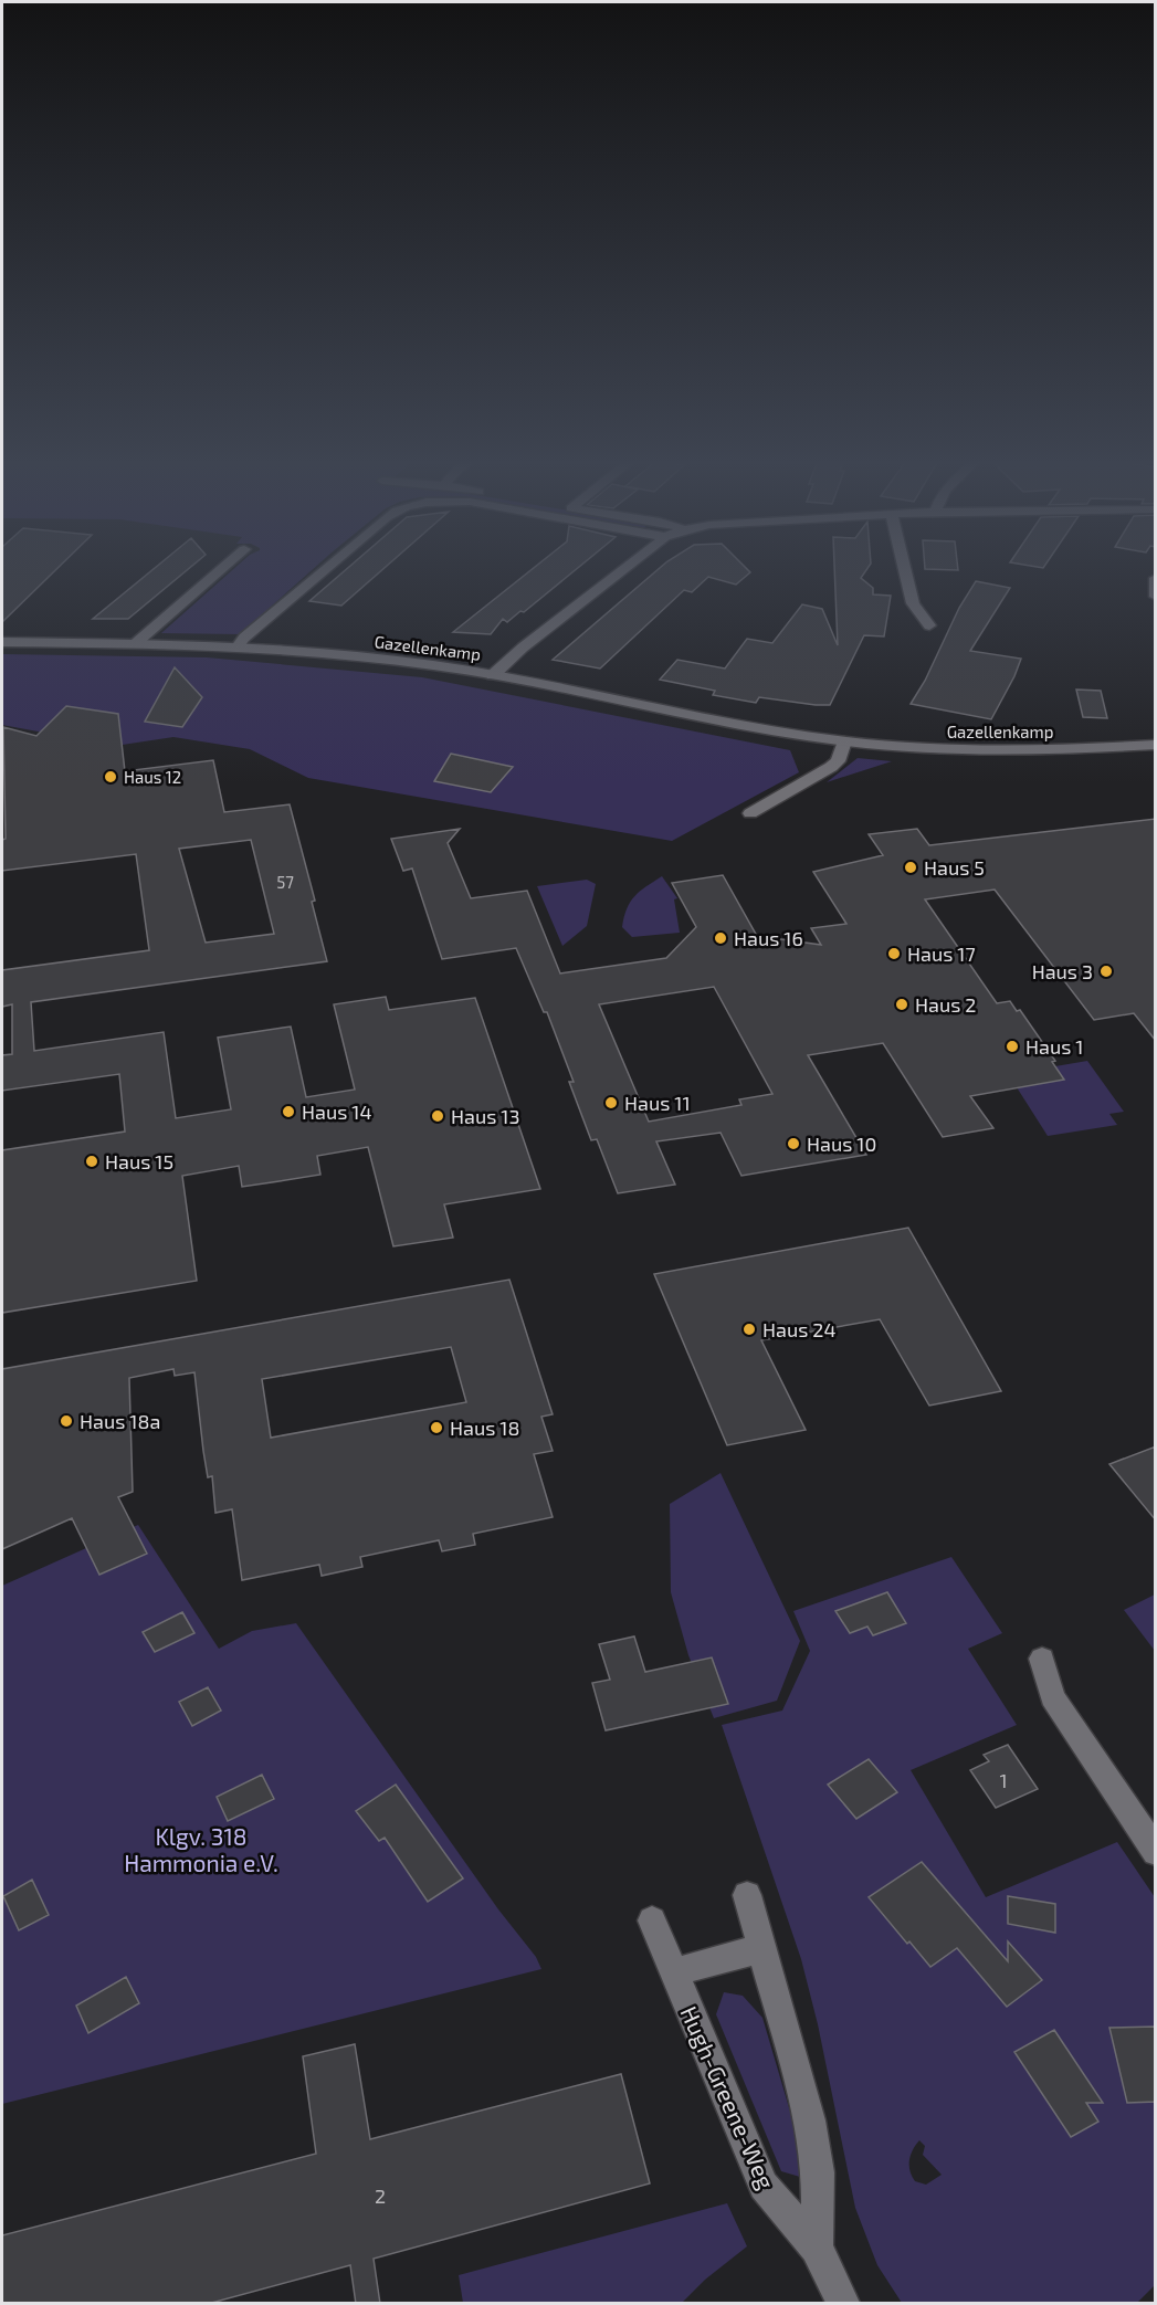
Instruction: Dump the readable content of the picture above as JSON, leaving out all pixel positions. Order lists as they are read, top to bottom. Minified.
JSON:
{"streets":{"street":["Gazellenkamp","Hugh-Greene-Weg"]},"parks":["Klgv. 318 Hammonia e.V."],"places":["Haus 12","Haus 5","Haus 16","Haus 17","Haus 3","Haus 2","Haus 1","Haus 11","Haus 14","Haus 13","Haus 10","Haus 15","Haus 24","Haus 18a","Haus 18"],"house_numbers":["57","1","2"]}
